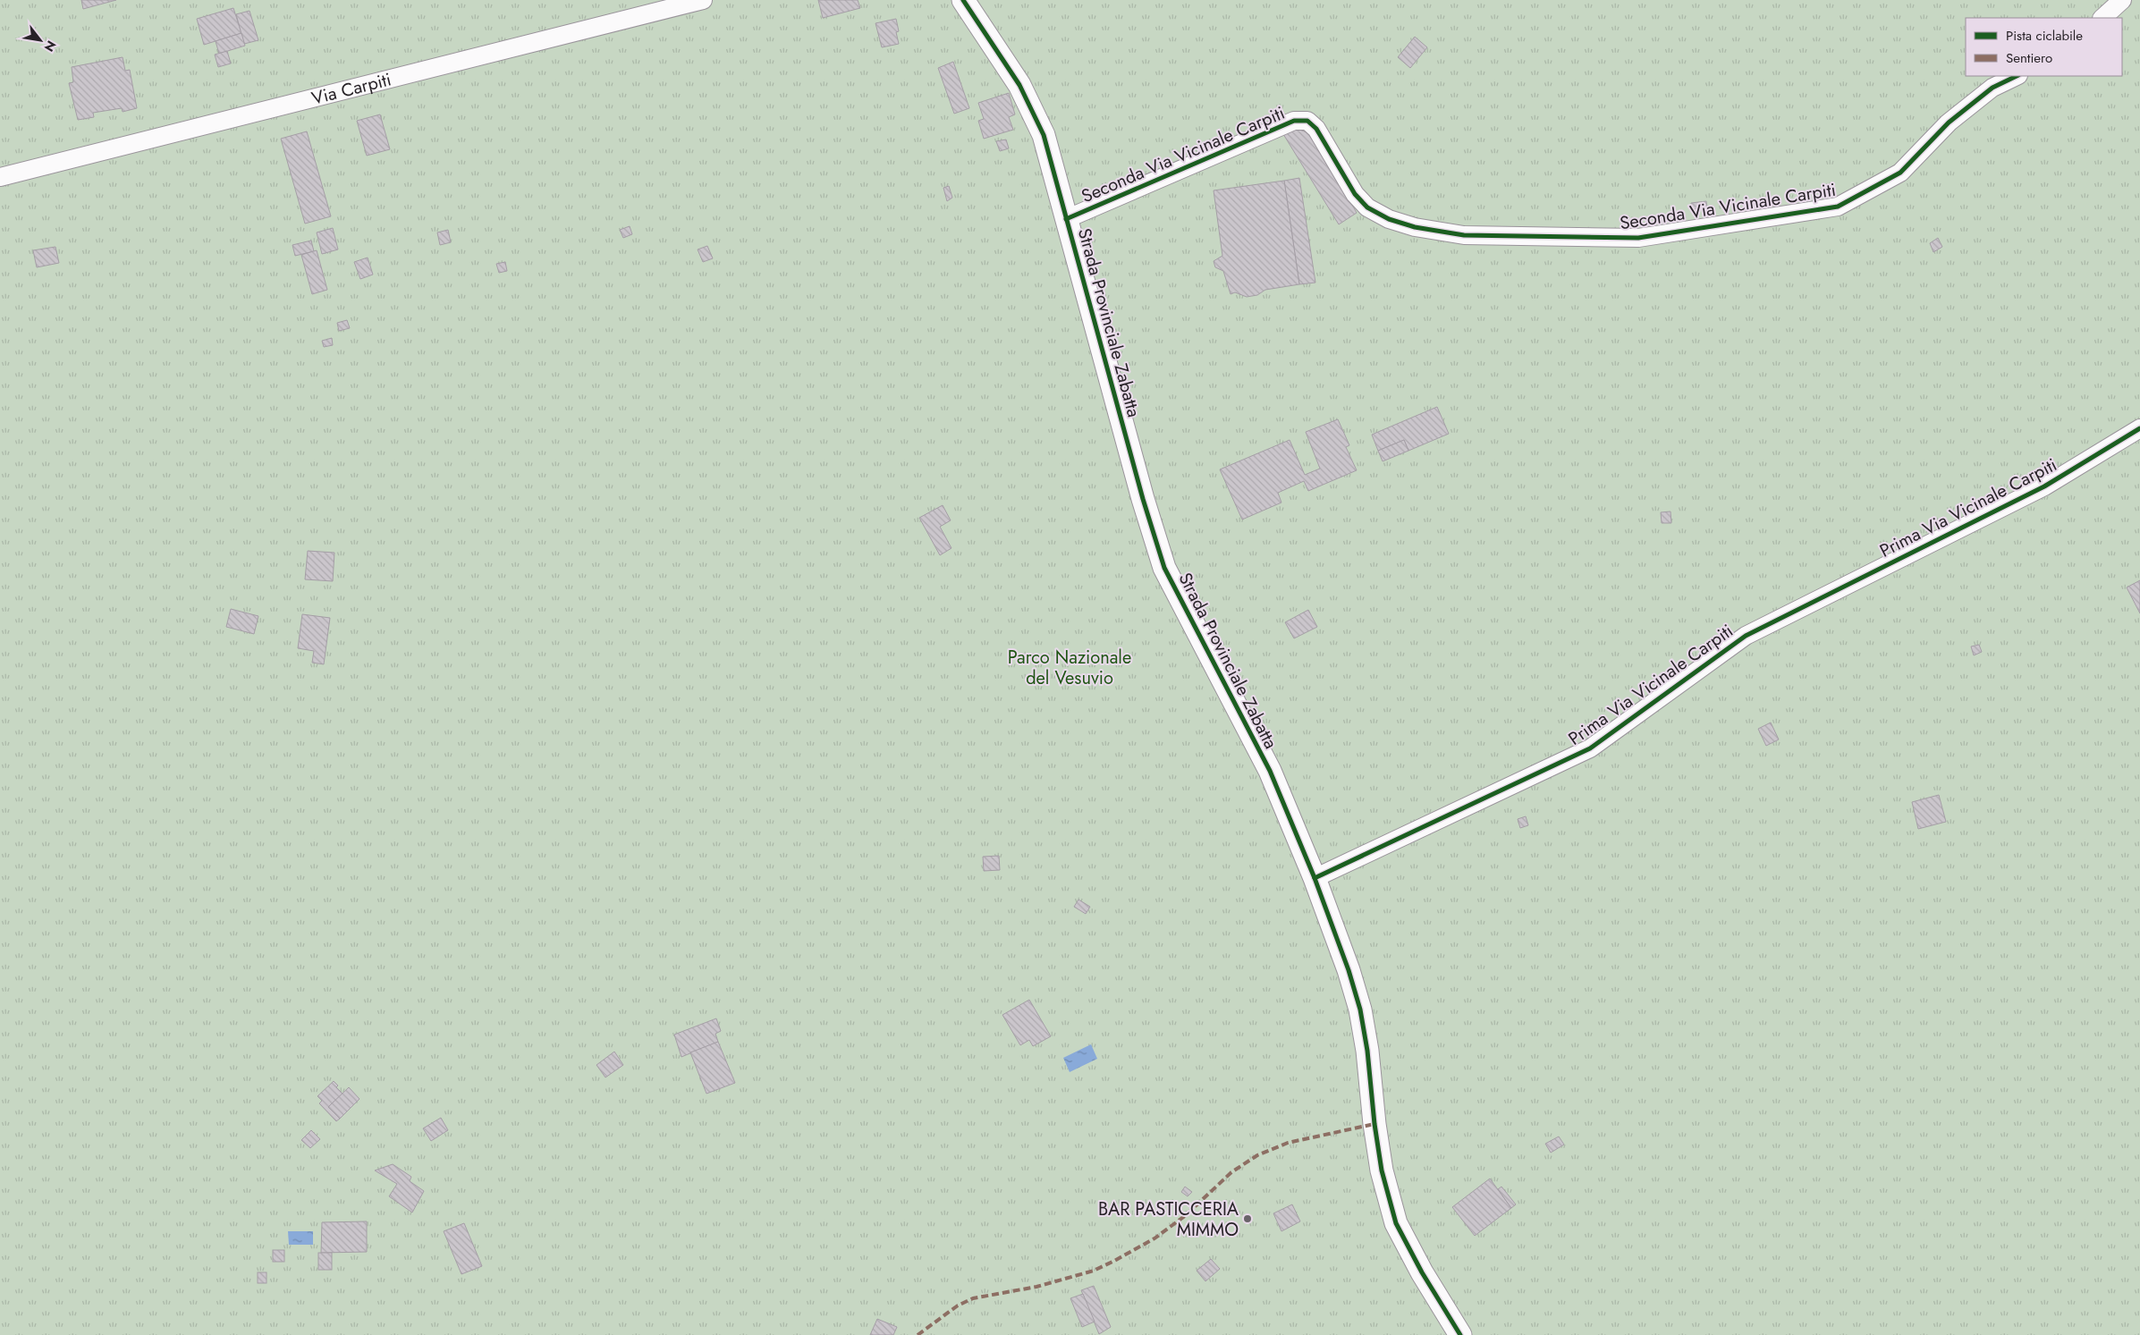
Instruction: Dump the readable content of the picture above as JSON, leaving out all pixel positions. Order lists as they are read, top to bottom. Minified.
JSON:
{"streets":{"street":["Via Carpiti","Seconda Via Vicinale Carpiti","Strada Provinciale Zabatta","Prima Via Vicinale Carpiti"]},"crossings":[["Seconda Via Vicinale Carpiti","Strada Provinciale Zabatta"],["Strada Provinciale Zabatta","Prima Via Vicinale Carpiti"]],"parks":["Parco Nazionale del Vesuvio"],"places":["BAR PASTICCERIA MIMMO"],"legend":["Pista ciclabile","Sentiero"],"north":"bottom right"}
